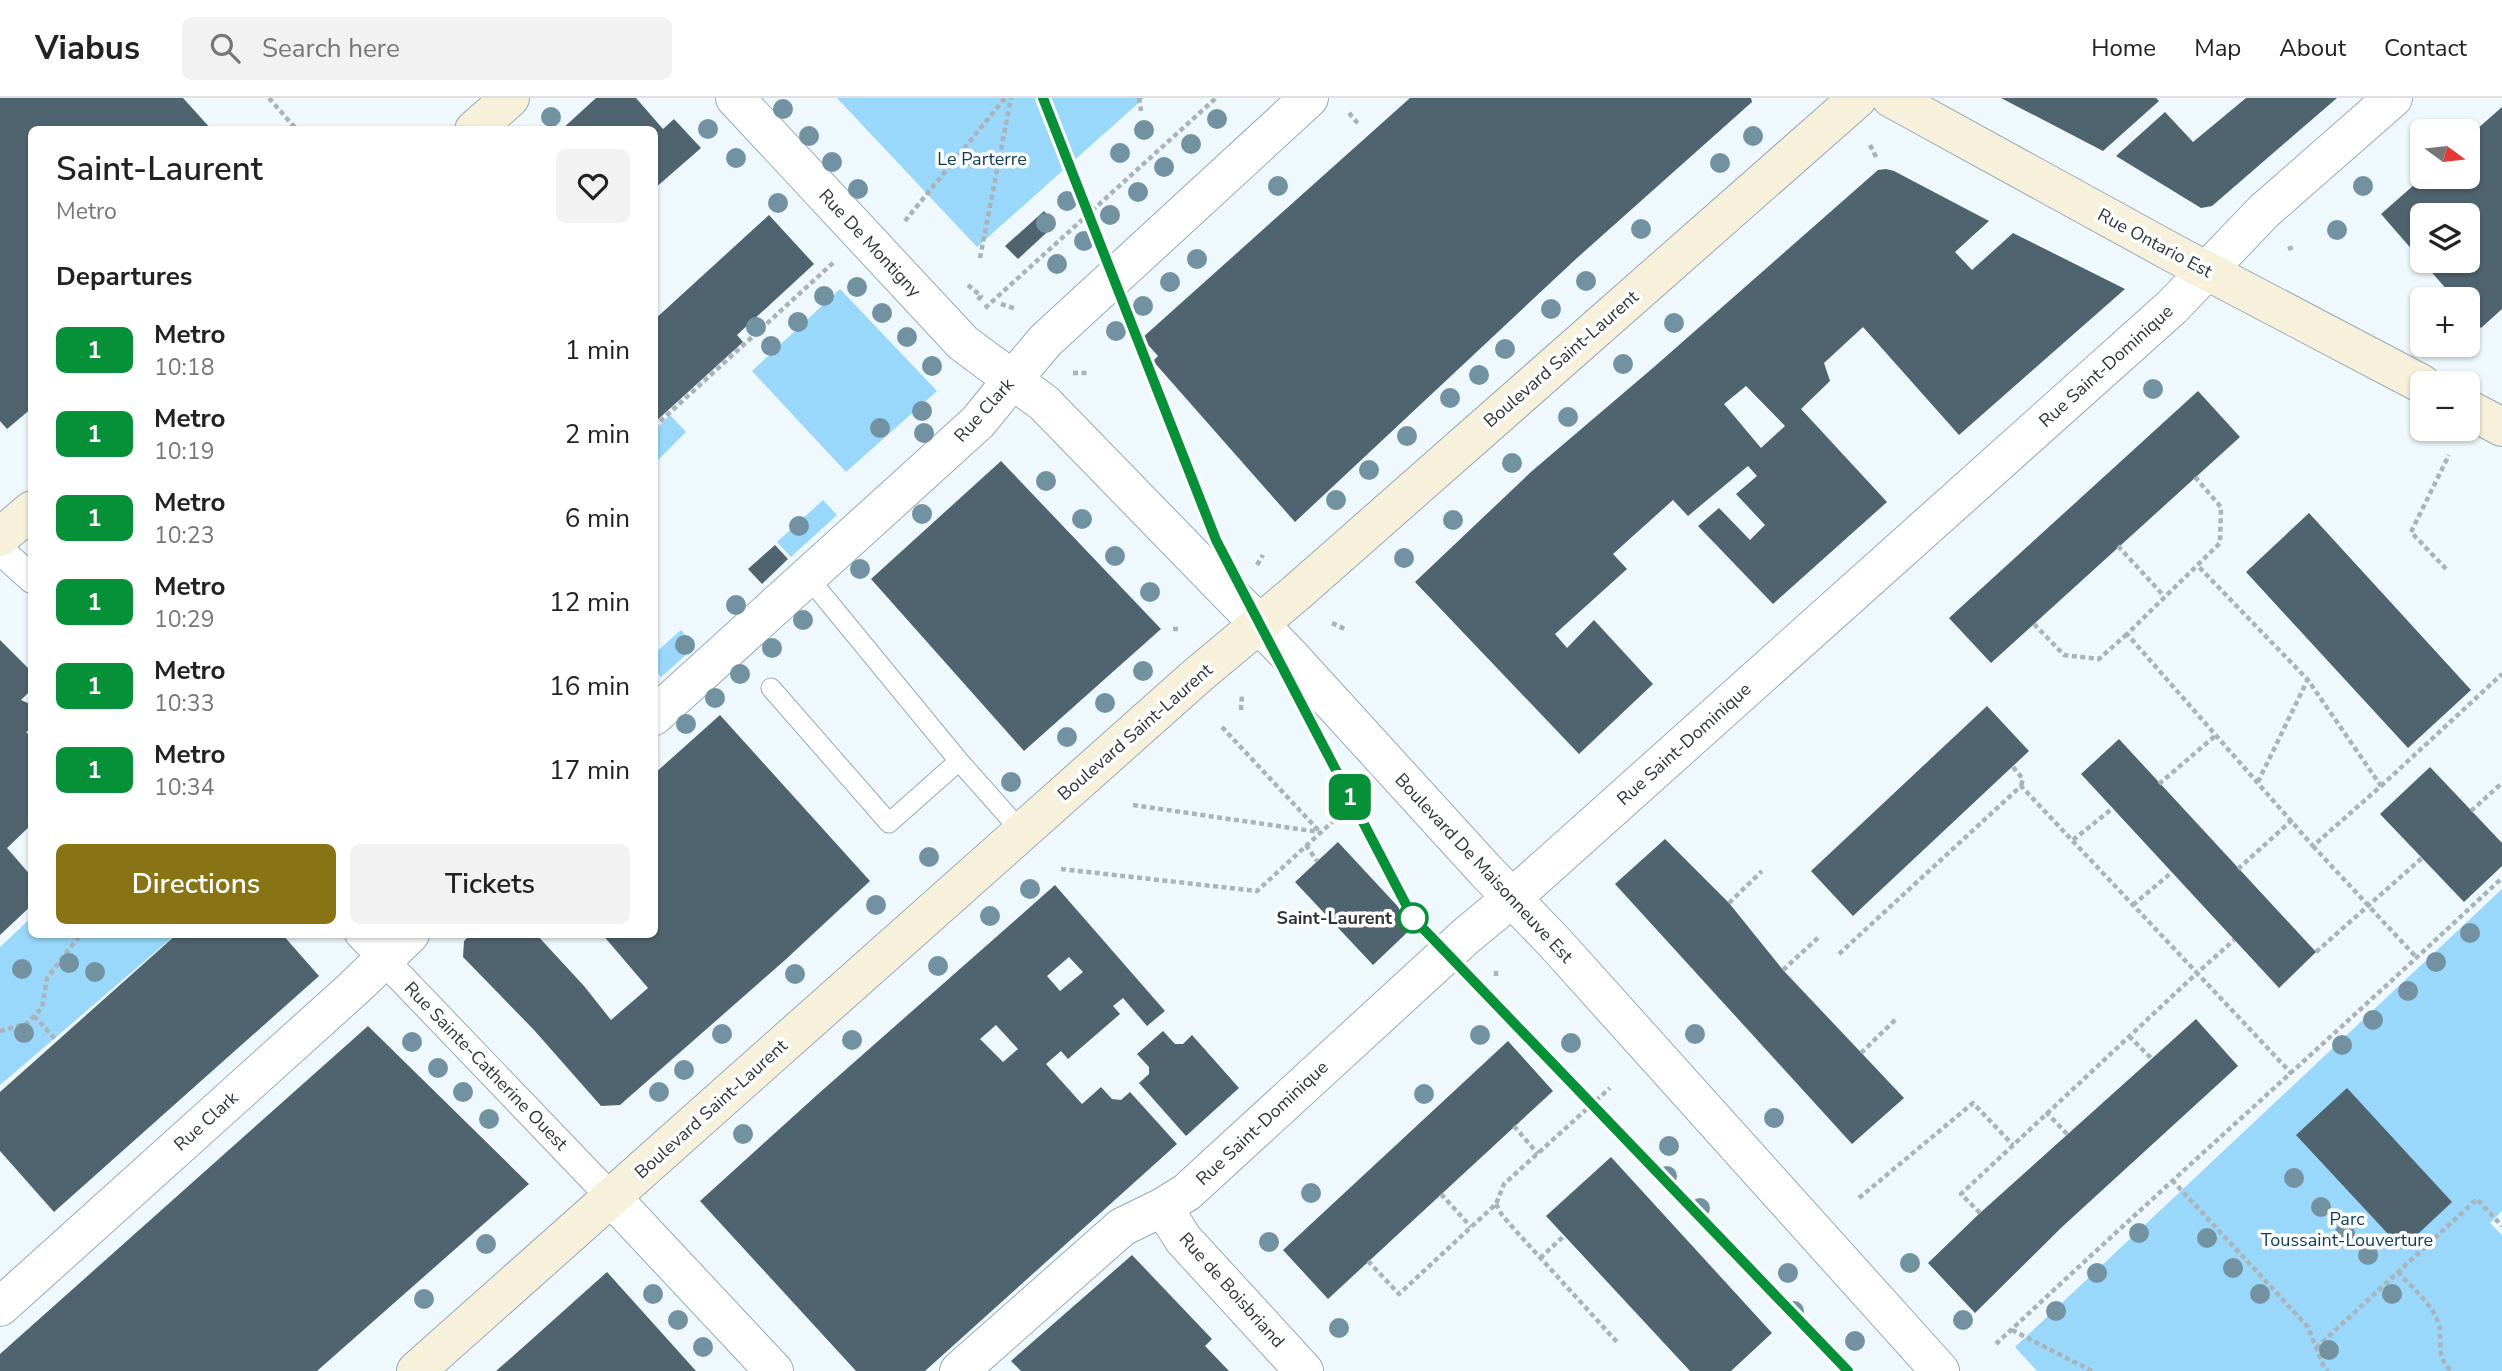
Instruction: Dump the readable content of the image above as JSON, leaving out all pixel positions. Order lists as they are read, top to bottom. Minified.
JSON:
{"streets":{"main road":["Rue Ontario Est","Boulevard Saint-Laurent"],"street":["Rue De Montigny","Rue Saint-Dominique","Rue Clark","Boulevard De Maisonneuve Est","Rue Sainte-Catherine Ouest","Rue de Boisbriand"]},"crossings":[["Rue De Montigny","Rue Clark"],["Rue De Montigny","Boulevard De Maisonneuve Est"],["Rue Ontario Est","Rue Saint-Dominique"],["Boulevard Saint-Laurent","Boulevard De Maisonneuve Est"],["Boulevard Saint-Laurent","Rue Sainte-Catherine Ouest"],["Rue Saint-Dominique","Boulevard De Maisonneuve Est"],["Rue Saint-Dominique","Rue de Boisbriand"],["Rue Clark","Boulevard De Maisonneuve Est"],["Rue Clark","Rue Sainte-Catherine Ouest"]],"parks":["Le Parterre","Parc Toussaint-Louverture"],"places":["Saint-Laurent"],"lines":["metro line 1"],"north":"right","page":{"header":"Viabus","search":"Search here","nav":["Home","Map","About","Contact"],"on_map":"1","map_buttons":["+","−"],"heading":[["Saint-Laurent","Metro"],"Departures"],"list":[{"mark":"1","name":"Metro","note":"10:18","value":"1 min"},{"mark":"1","name":"Metro","note":"10:19","value":"2 min"},{"mark":"1","name":"Metro","note":"10:23","value":"6 min"},{"mark":"1","name":"Metro","note":"10:29","value":"12 min"},{"mark":"1","name":"Metro","note":"10:33","value":"16 min"},{"mark":"1","name":"Metro","note":"10:34","value":"17 min"}],"buttons":["Directions","Tickets"]}}
